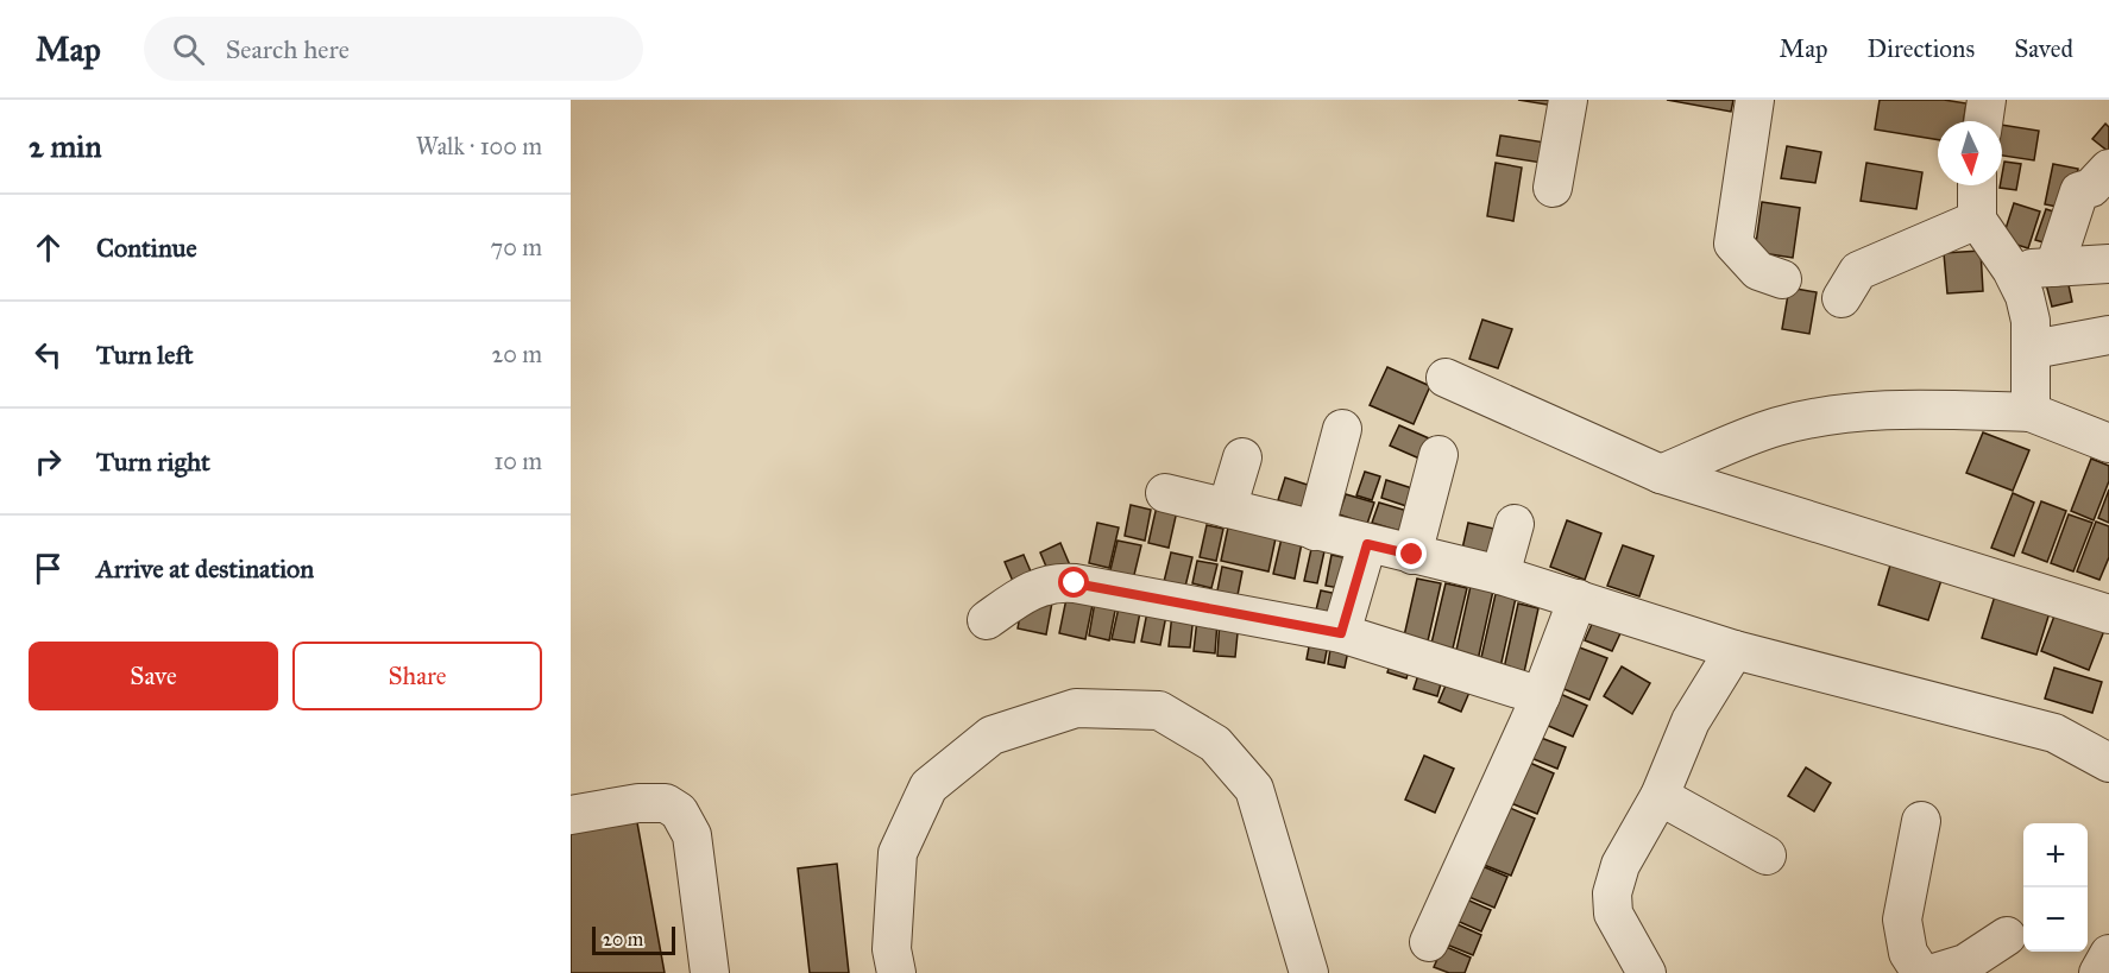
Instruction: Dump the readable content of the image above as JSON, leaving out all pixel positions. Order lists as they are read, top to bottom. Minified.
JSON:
{"scale_bar":"20 m","north":"bottom","page":{"header":"Map","search":"Search here","nav":["Map","Directions","Saved"],"heading":["2 min","Walk · 100 m"],"list":[["Continue","70 m"],["Turn left","20 m"],["Turn right","10 m"],"Arrive at destination"],"buttons":["Save","Share"],"map_buttons":["+","−"],"scale":"20 m"}}
